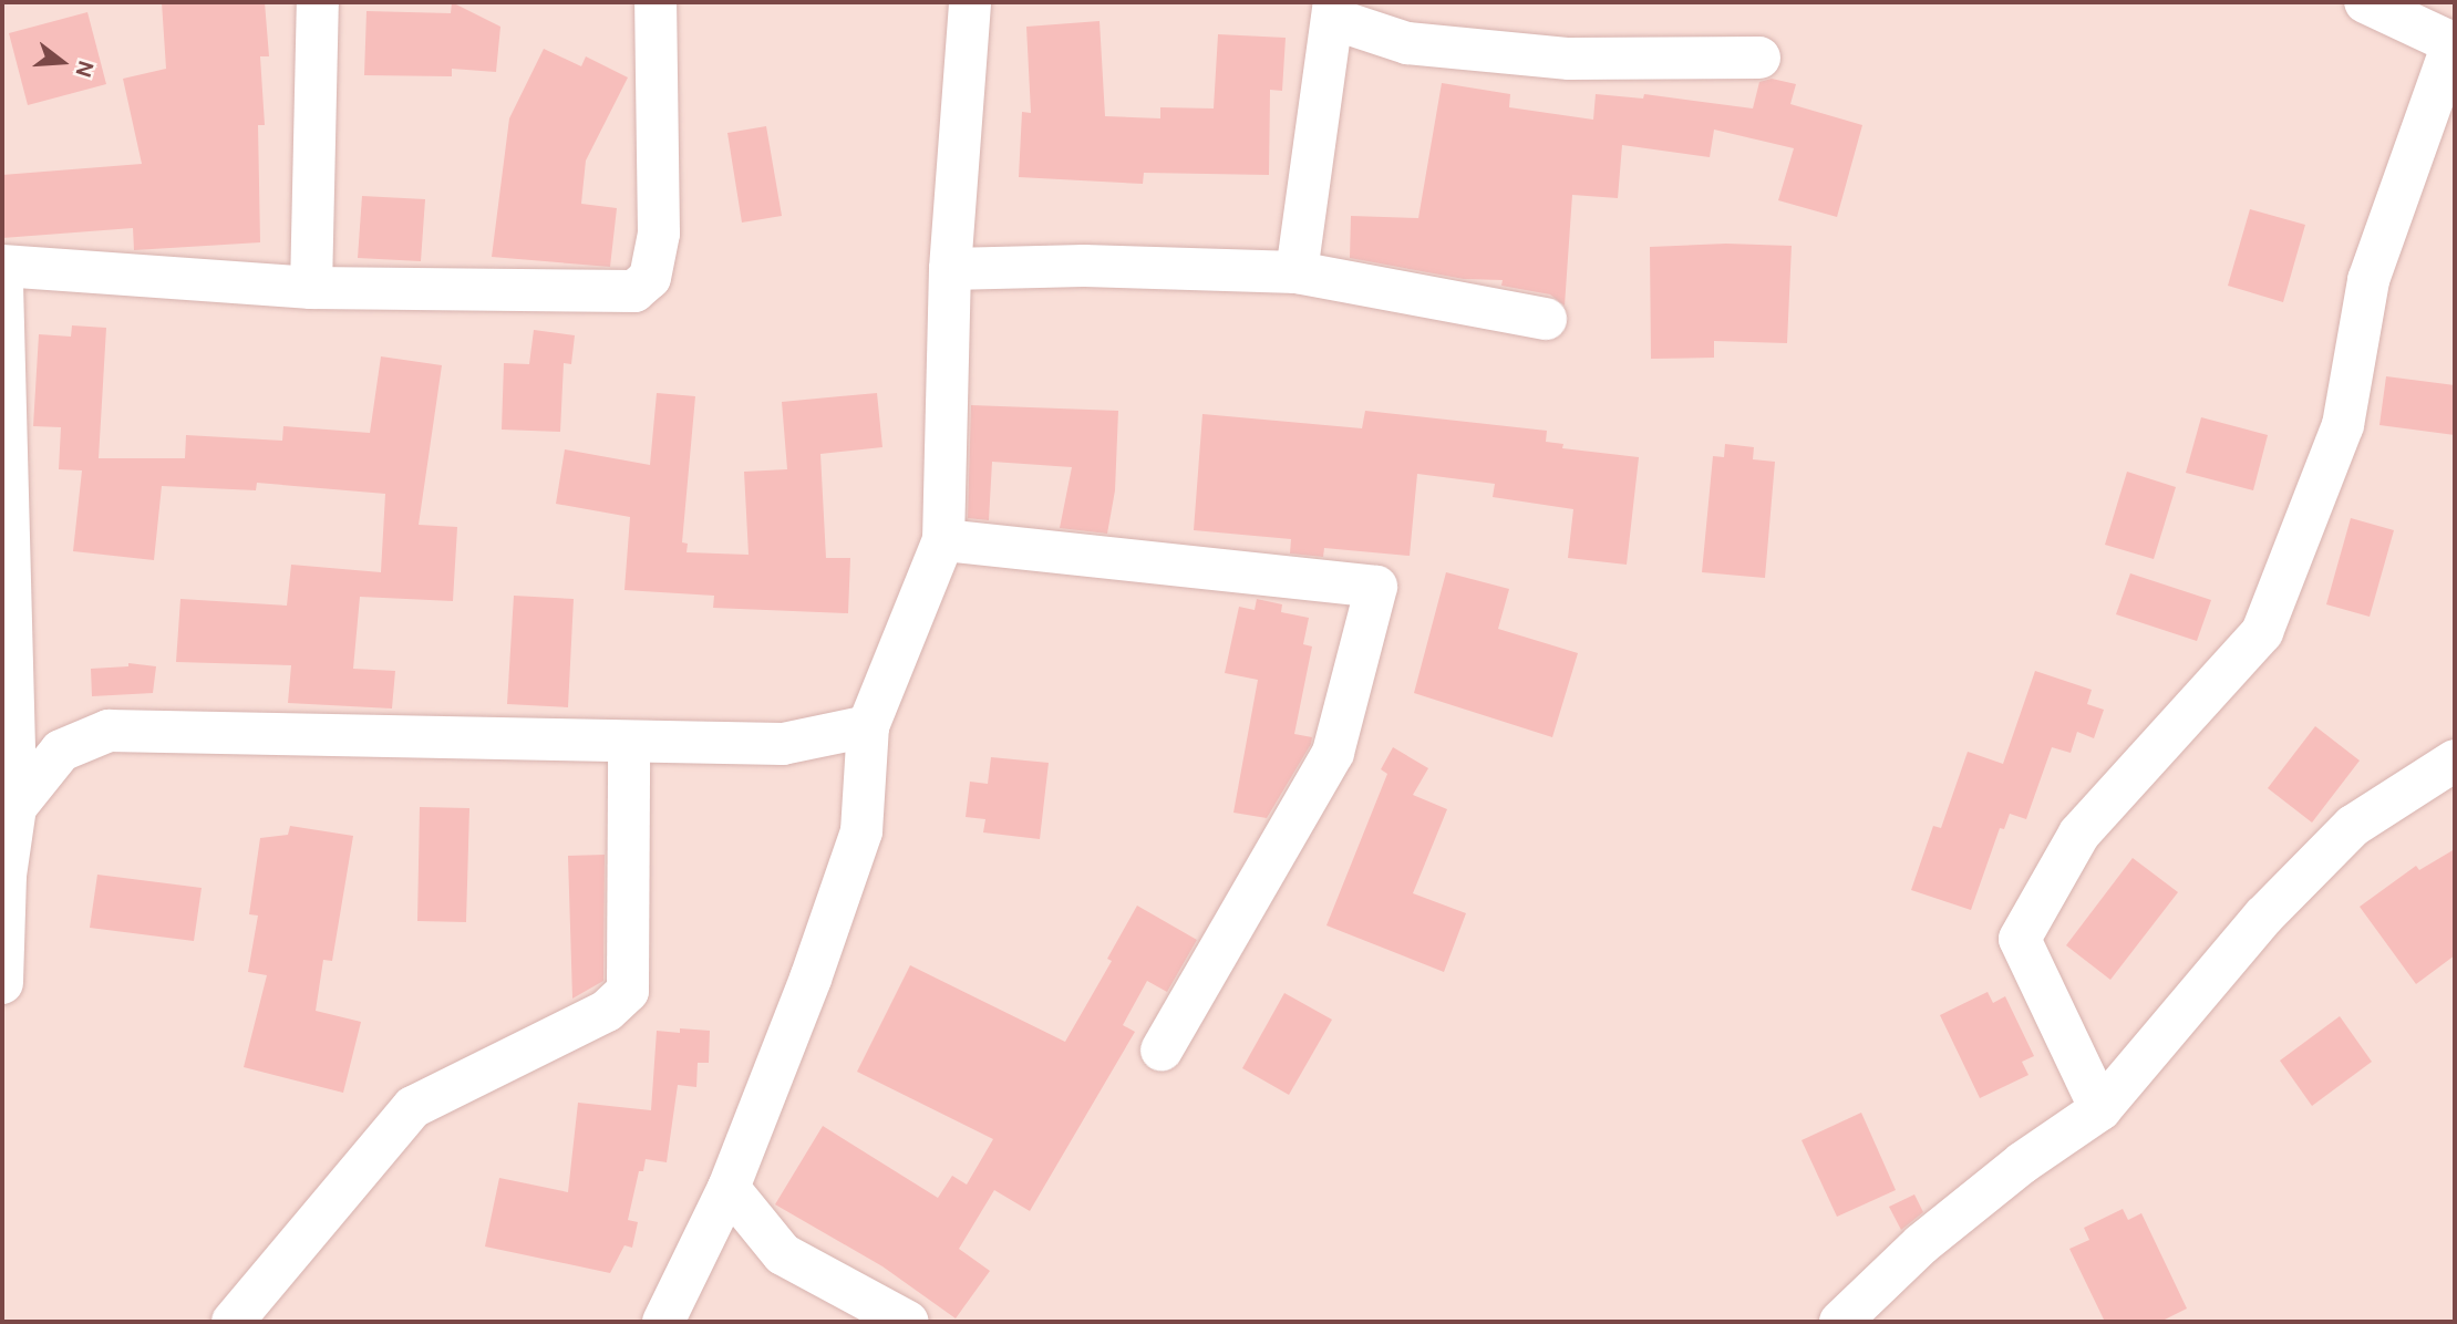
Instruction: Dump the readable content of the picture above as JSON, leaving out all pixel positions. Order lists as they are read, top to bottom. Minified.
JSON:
{"north":"right"}
